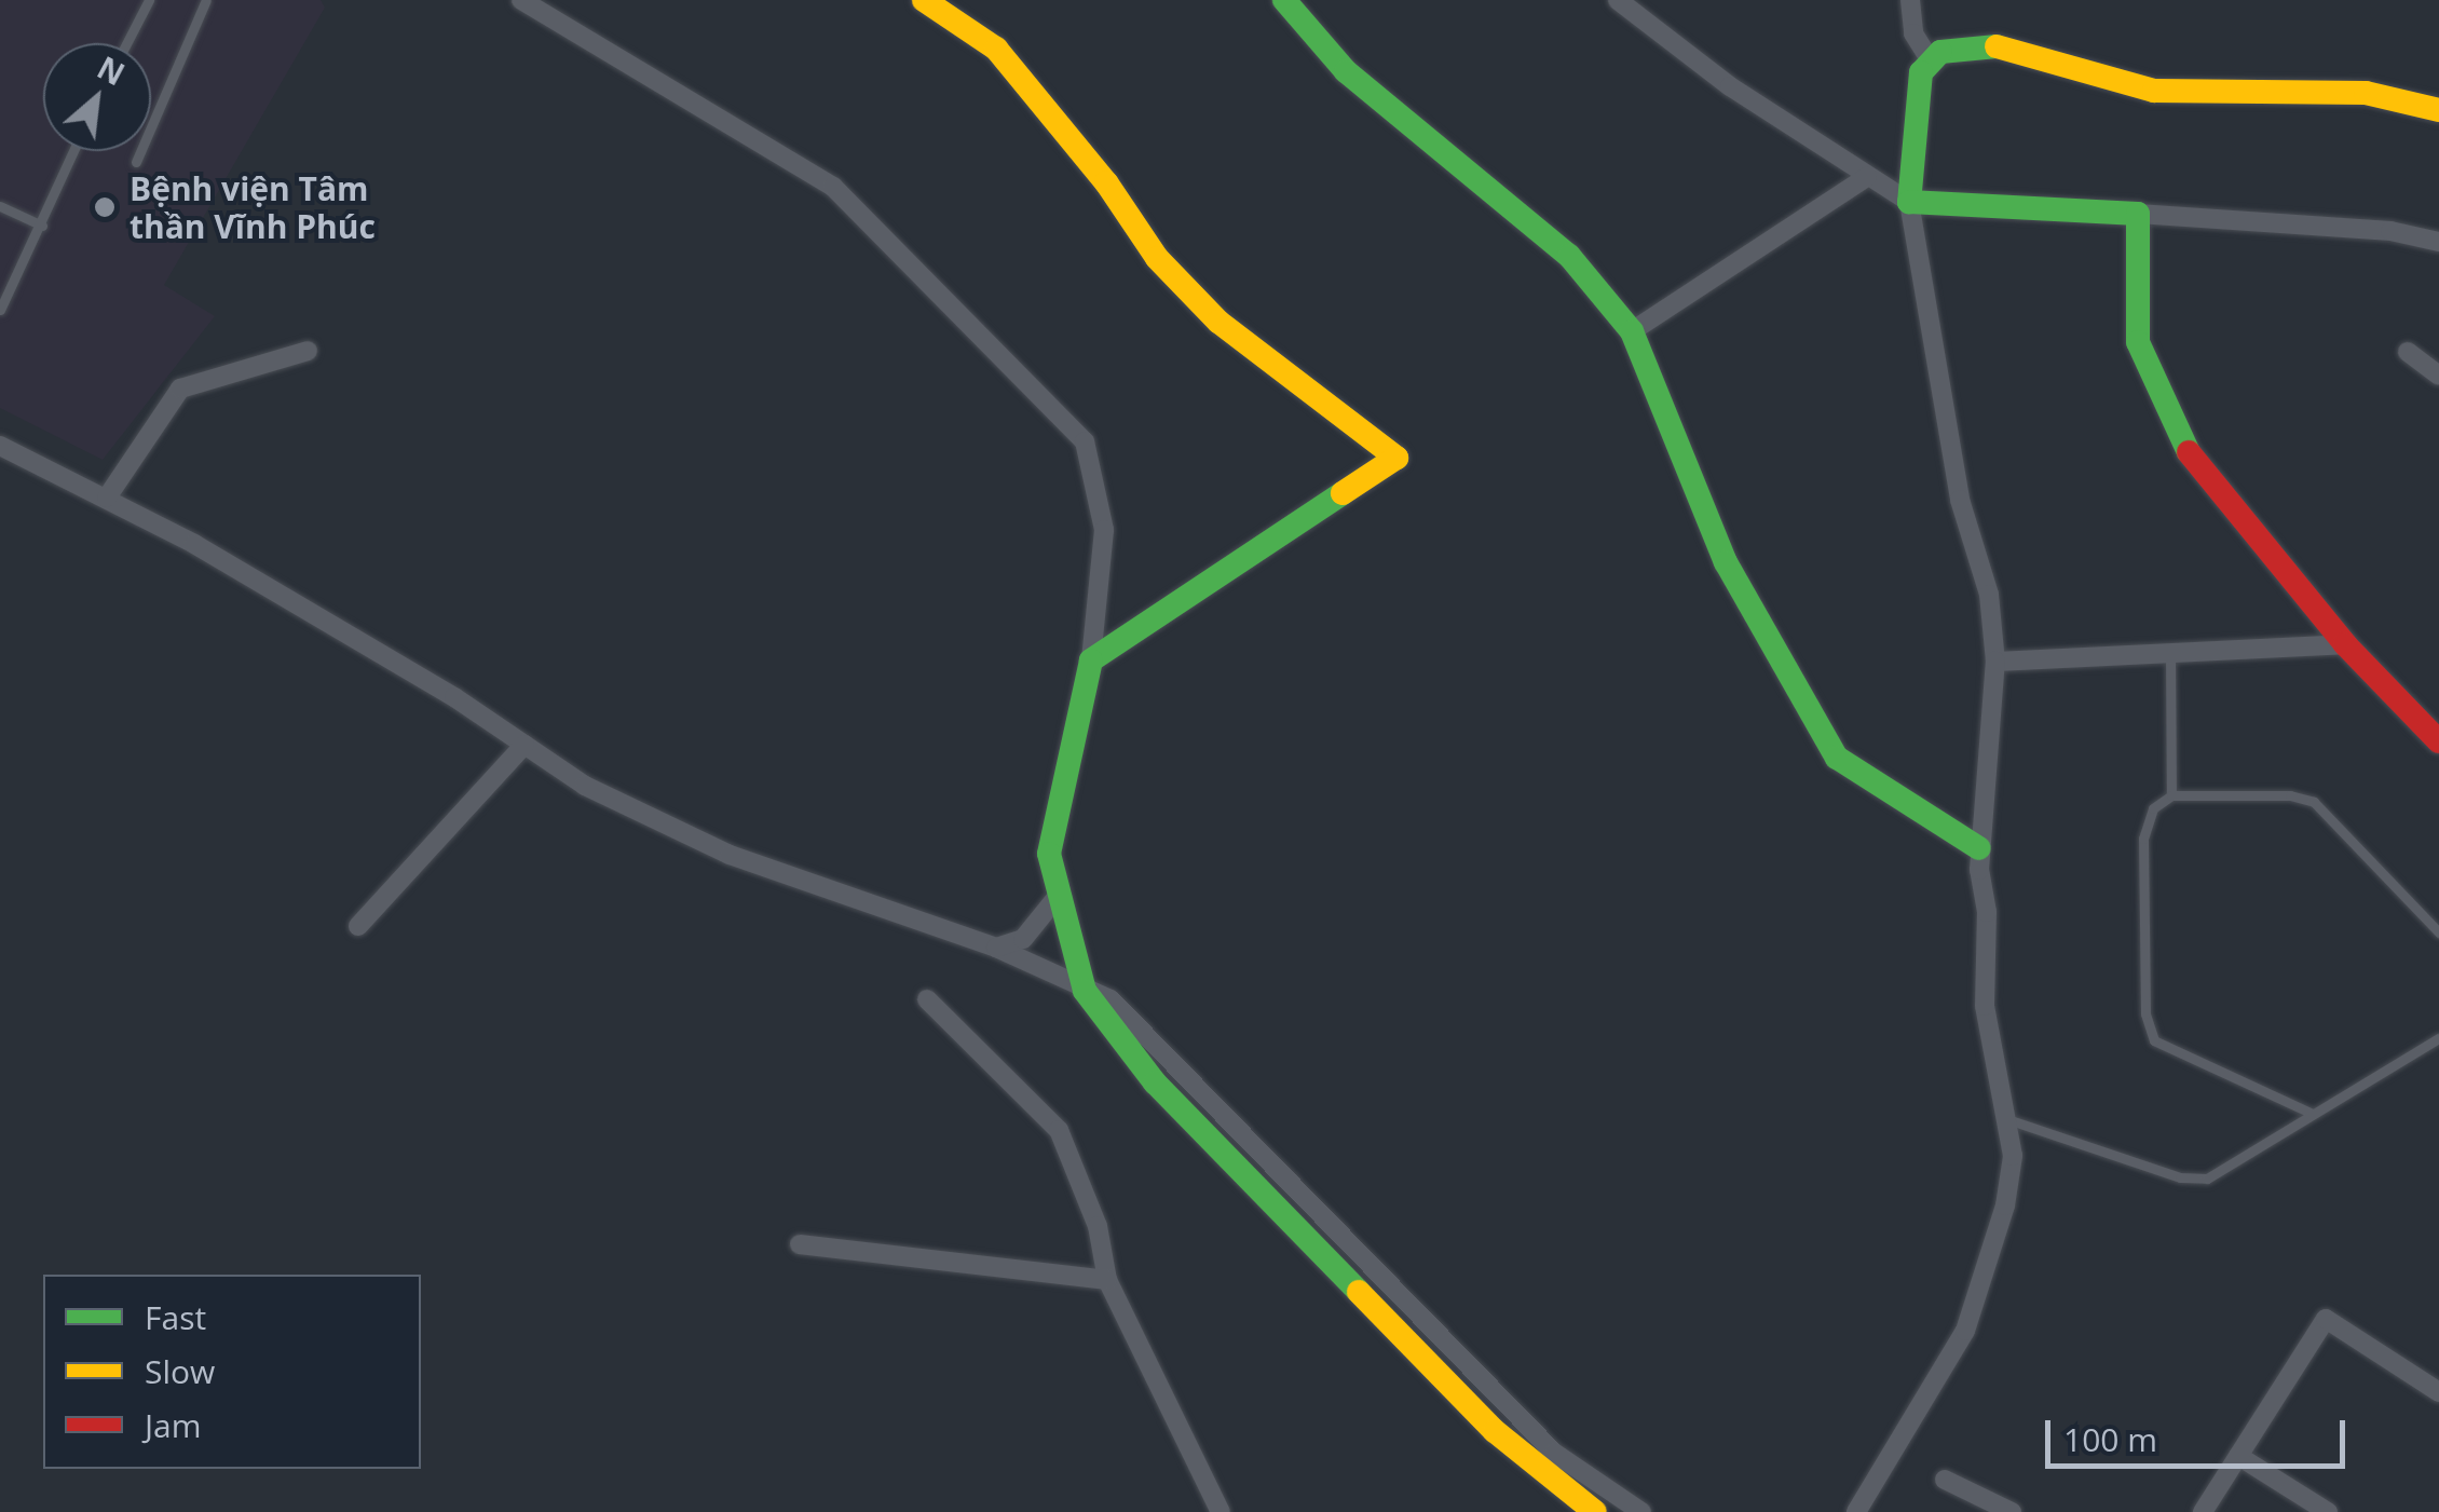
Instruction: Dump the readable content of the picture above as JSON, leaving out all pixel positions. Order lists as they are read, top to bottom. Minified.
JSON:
{"places":["Bệnh viện Tâm thần Vĩnh Phúc"],"legend":["Fast","Slow","Jam"],"scale_bar":"100 m","north":"top right"}
